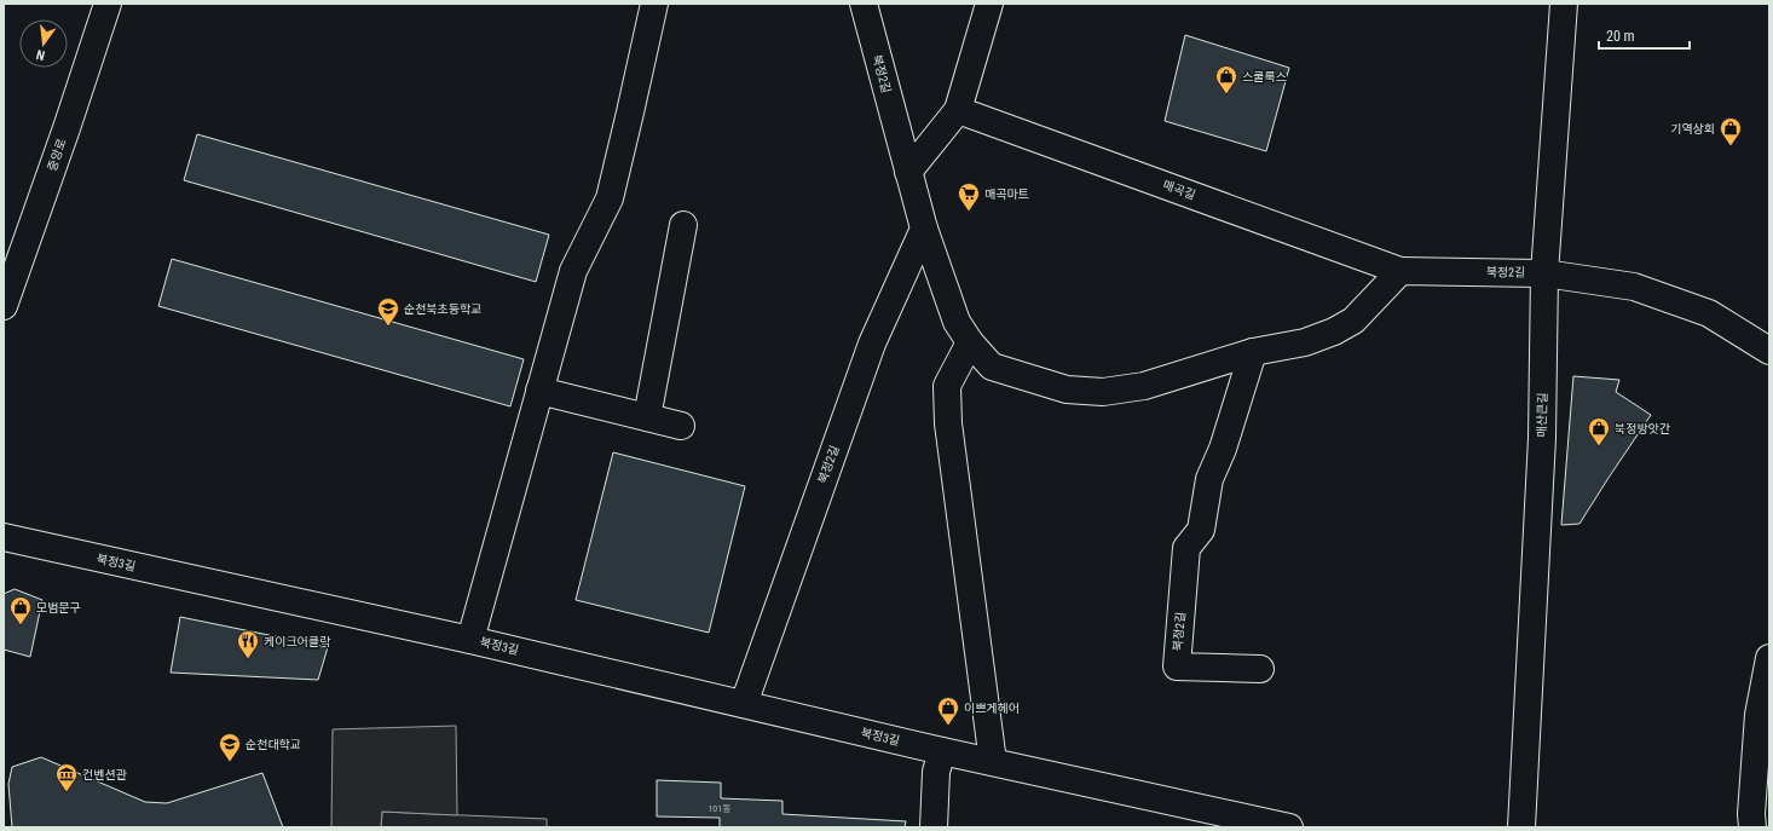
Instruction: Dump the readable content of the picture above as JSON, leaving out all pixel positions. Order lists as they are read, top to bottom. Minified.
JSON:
{"streets":{"street":["북정2길","중앙로","매곡길","매산큰길","북정3길"]},"crossings":[["북정2길","매곡길"],["북정2길","매산큰길"],["북정2길","북정3길"]],"places":{"shop":["스쿨룩스","기역상회","북정방앗간","모범문구","이쁘게헤어"],"supermarket":["매곡마트"],"school or university":["순천북초등학교","순천대학교"],"restaurant":["케이크어클락"],"museum":["컨벤션관"]},"house_numbers":["101동"],"scale_bar":"20 m","north":"bottom"}
